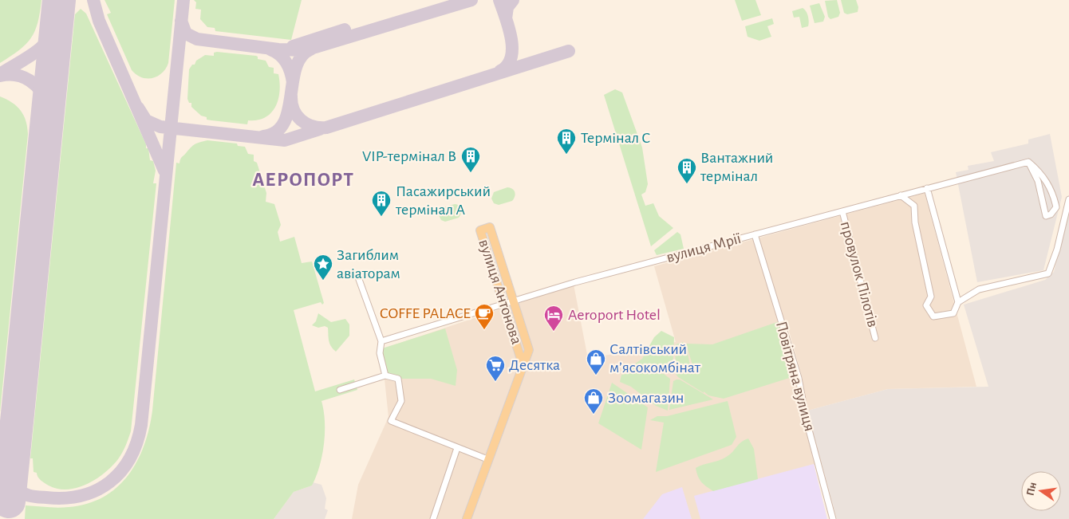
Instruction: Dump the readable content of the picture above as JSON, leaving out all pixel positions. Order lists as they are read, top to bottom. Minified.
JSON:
{"streets":{"main road":["вулиця Антонова"],"street":["вулиця Мрії","провулок Пілотів","Повітряна вулиця"]},"crossings":[["вулиця Мрії","провулок Пілотів"],["вулиця Мрії","вулиця Антонова"],["вулиця Мрії","Повітряна вулиця"]],"districts":["АЕРОПОРТ"],"places":{"building":["Термінал C","VIP-термінал B","Вантажний термінал","Пасажирський термінал A"],"place":["Загиблим авіаторам"],"cafe":["COFFE PALACE"],"hotel":["Aeroport Hotel"],"shop":["Салтівський мʼясокомбінат","Зоомагазин"],"supermarket":["Десятка"]},"north":"left"}
